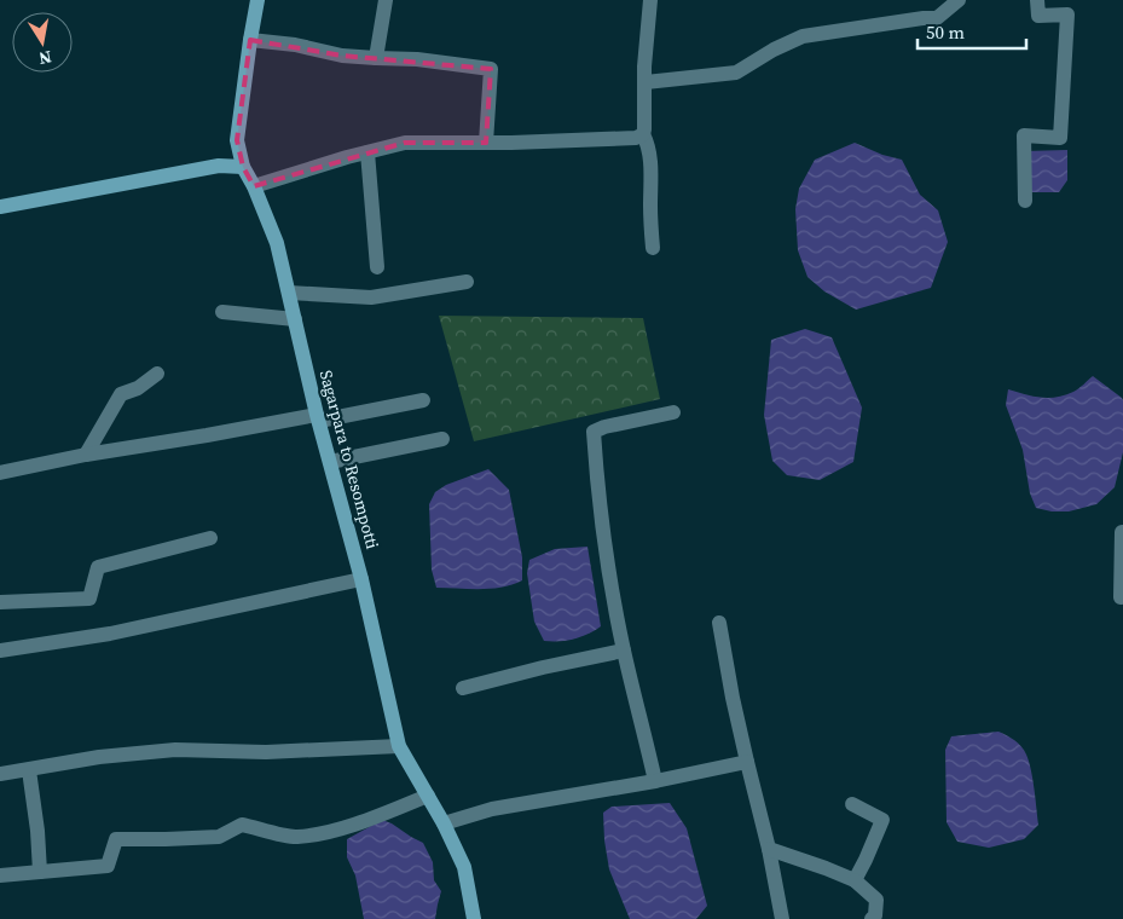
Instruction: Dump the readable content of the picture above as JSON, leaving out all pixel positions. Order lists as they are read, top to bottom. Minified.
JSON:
{"streets":{"main road":["Sagarpara to Resompotti"]},"scale_bar":"50 m","north":"bottom"}
